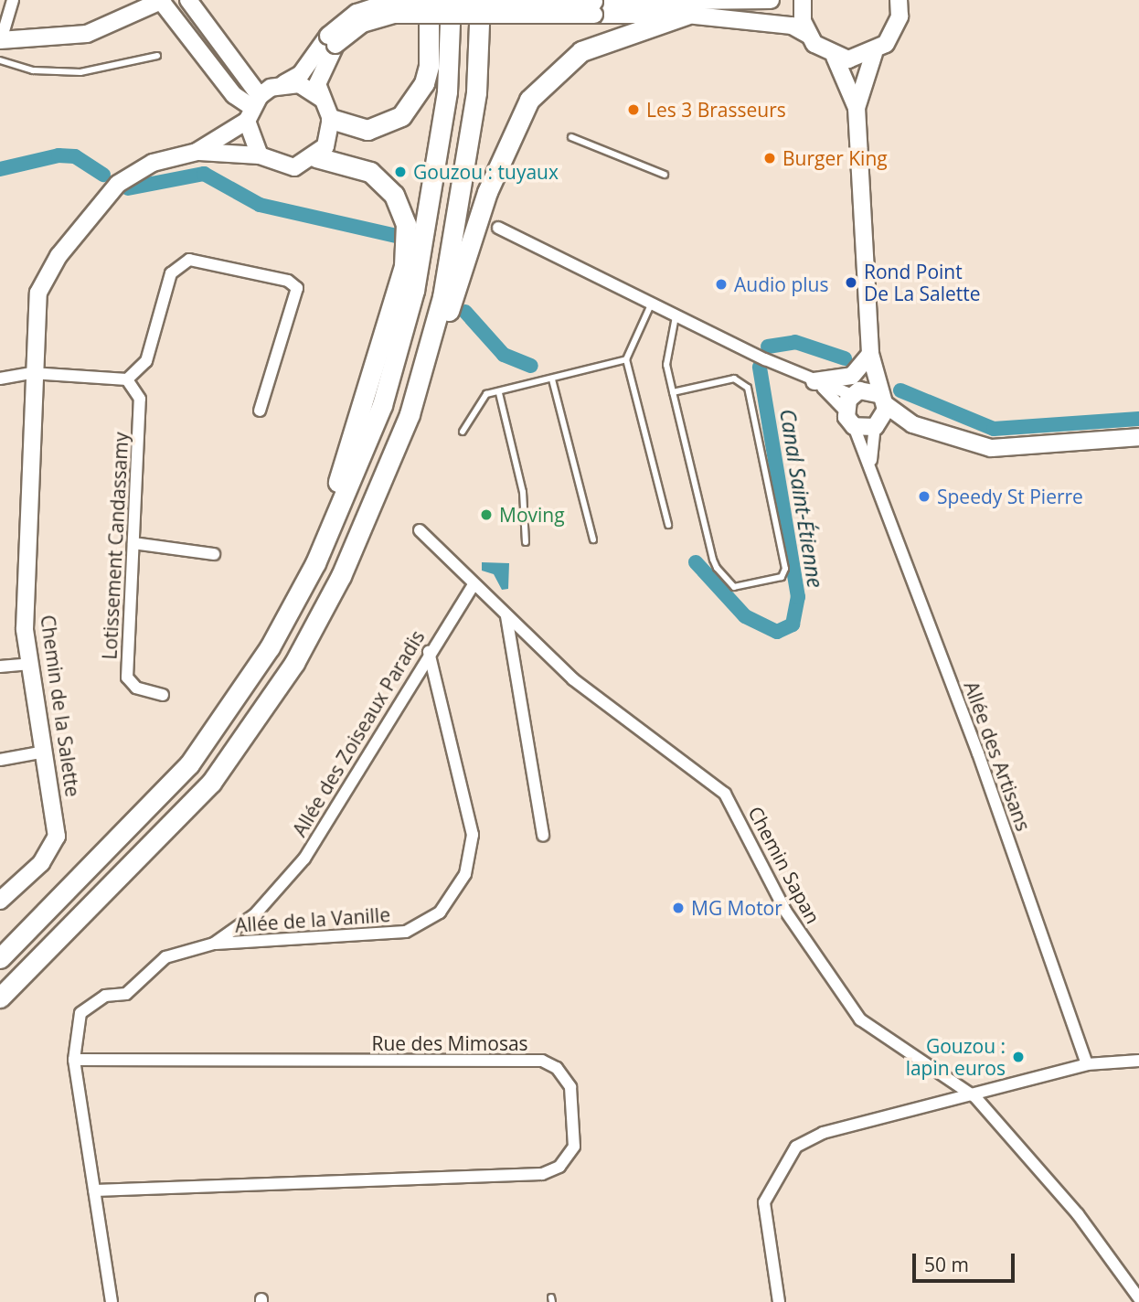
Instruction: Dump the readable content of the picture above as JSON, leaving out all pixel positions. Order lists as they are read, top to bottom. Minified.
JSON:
{"streets":{"street":["Lotissement Candassamy","Chemin de la Salette","Allée des Zoiseaux Paradis","Allée des Artisans","Chemin Sapan","Allée de la Vanille","Rue des Mimosas"]},"crossings":[["Allée des Zoiseaux Paradis","Chemin Sapan"],["Allée des Zoiseaux Paradis","Allée de la Vanille"],["Allée des Zoiseaux Paradis","Rue des Mimosas"]],"water":["Canal Saint-Étienne"],"places":["Les 3 Brasseurs","Burger King","Gouzou : tuyaux","Rond Point De La Salette","Audio plus","Speedy St Pierre","Moving","MG Motor","Gouzou : lapin euros"],"scale_bar":"50 m"}
